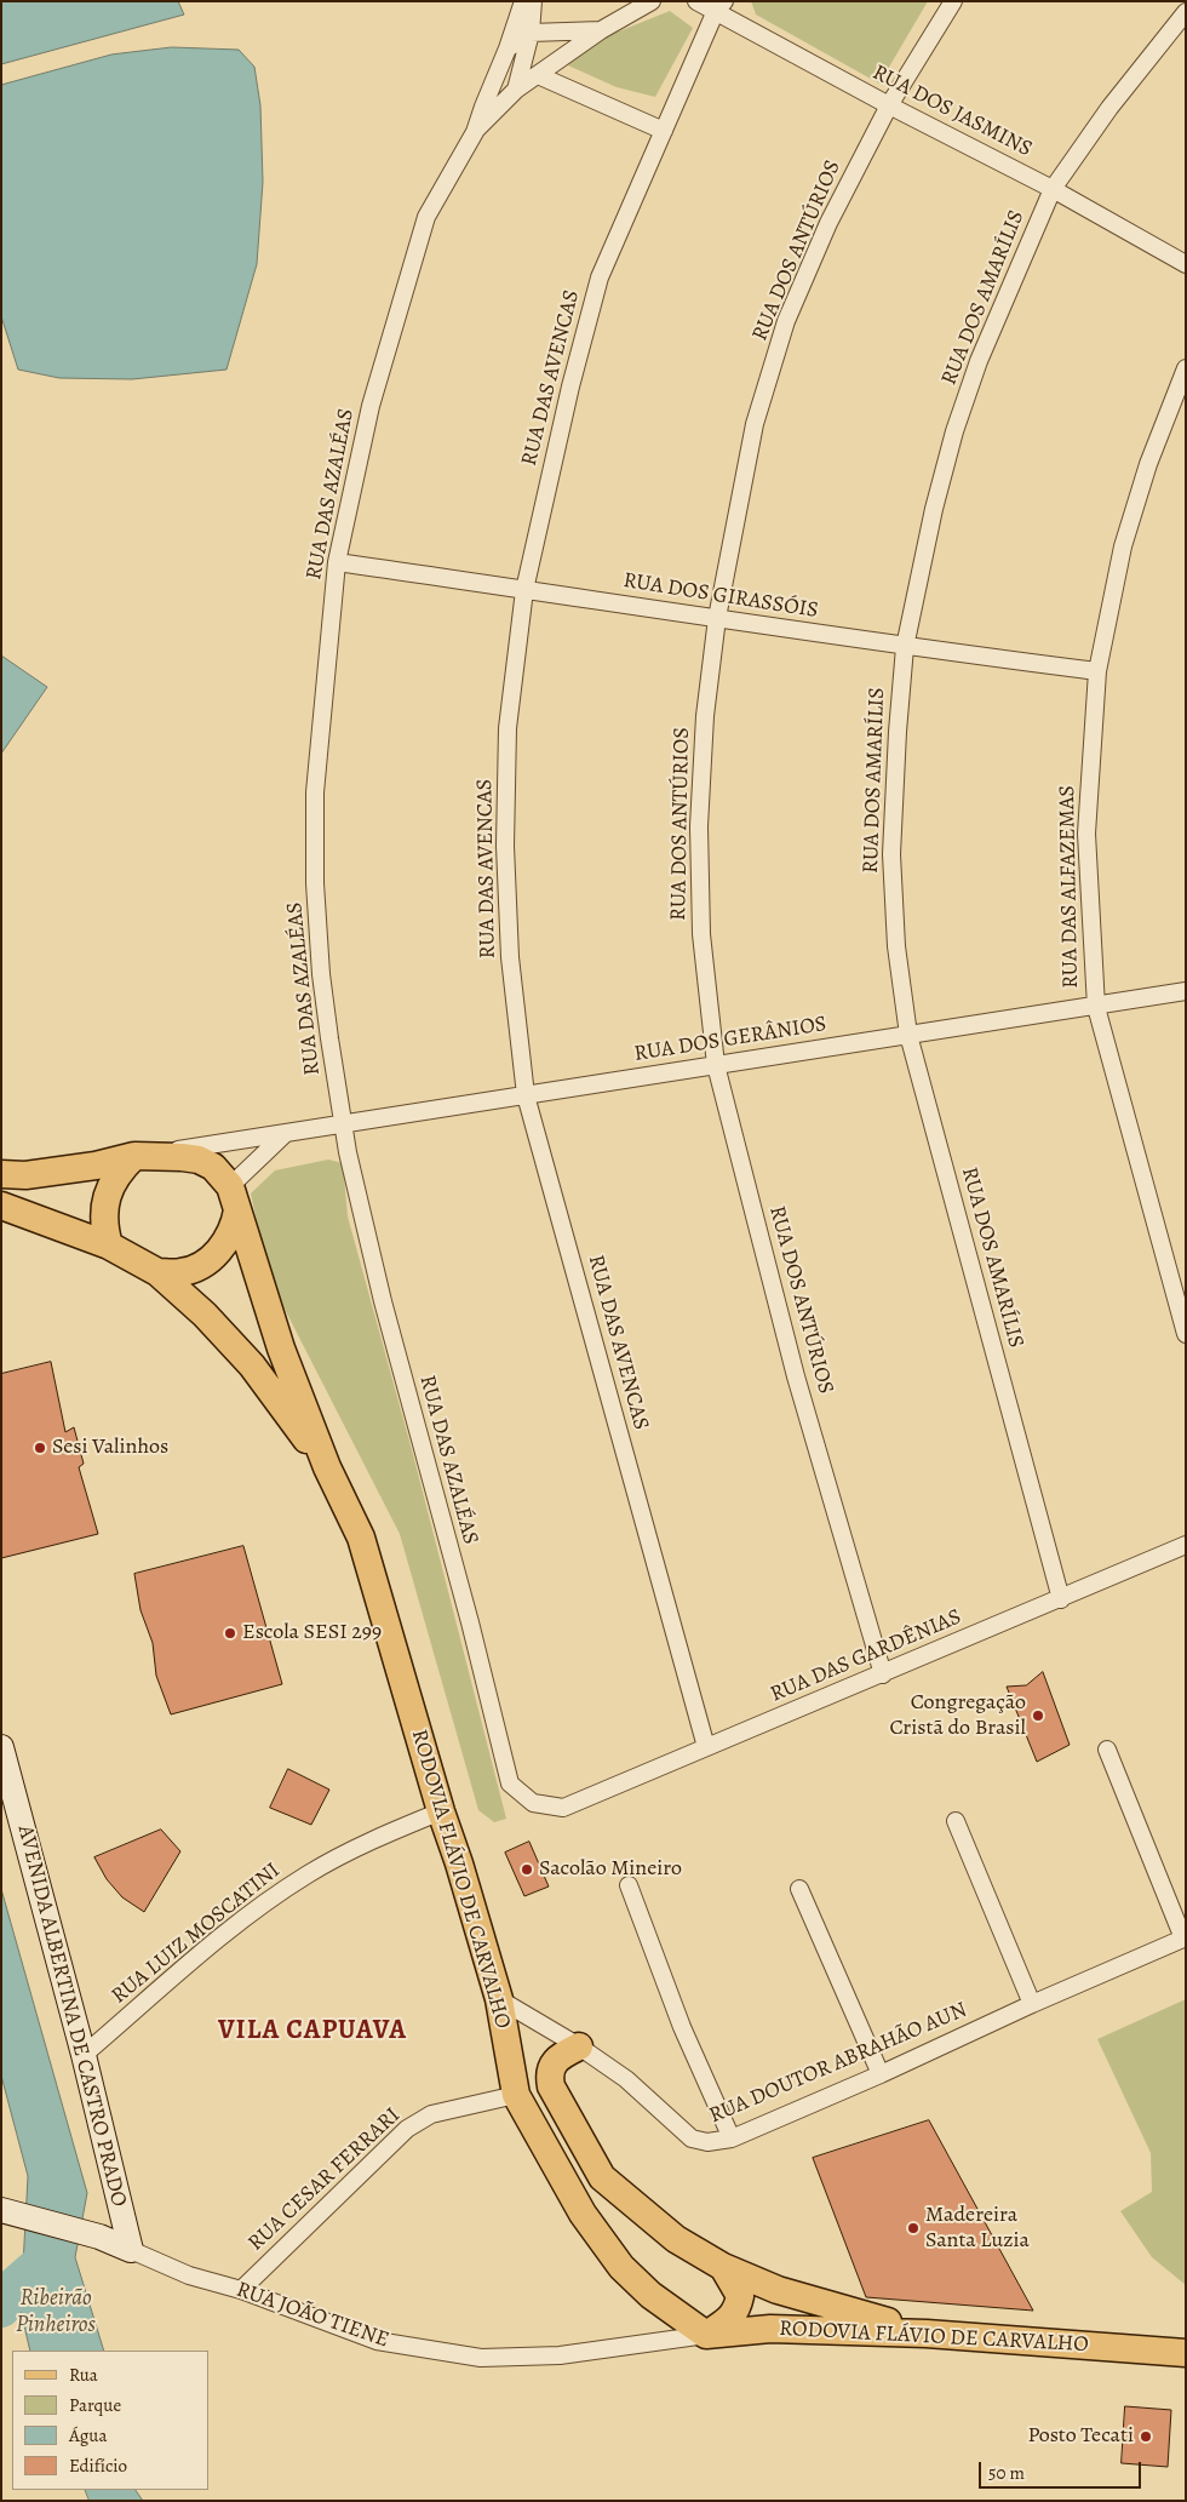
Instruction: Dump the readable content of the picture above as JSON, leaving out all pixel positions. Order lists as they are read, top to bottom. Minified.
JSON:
{"streets":{"main road":["RODOVIA FLÁVIO DE CARVALHO","AVENIDA ALBERTINA DE CASTRO PRADO","RUA JOÃO TIENE"],"street":["RUA DOS JASMINS","RUA DOS ANTÚRIOS","RUA DOS AMARÍLIS","RUA DAS AVENCAS","RUA DAS AZALÉAS","RUA DOS GIRASSÓIS","RUA DAS ALFAZEMAS","RUA DOS GERÂNIOS","RUA DAS GARDÊNIAS","RUA LUIZ MOSCATINI","RUA DOUTOR ABRAHÃO AUN","RUA CESAR FERRARI"]},"crossings":[["RUA DOS JASMINS","RUA DOS ANTÚRIOS"],["RUA DOS JASMINS","RUA DOS AMARÍLIS"],["RUA DOS JASMINS","RUA DAS AVENCAS"],["RUA DOS ANTÚRIOS","RUA DOS GIRASSÓIS"],["RUA DOS ANTÚRIOS","RUA DOS GERÂNIOS"],["RUA DOS ANTÚRIOS","RUA DAS GARDÊNIAS"],["RUA DOS AMARÍLIS","RUA DOS GIRASSÓIS"],["RUA DOS AMARÍLIS","RUA DOS GERÂNIOS"],["RUA DOS AMARÍLIS","RUA DAS GARDÊNIAS"],["RUA DAS AVENCAS","RUA DOS GIRASSÓIS"],["RUA DAS AVENCAS","RUA DOS GERÂNIOS"],["RUA DAS AVENCAS","RUA DAS GARDÊNIAS"],["RUA DAS AZALÉAS","RUA DOS GIRASSÓIS"],["RUA DAS AZALÉAS","RUA DOS GERÂNIOS"],["RUA DAS AZALÉAS","RUA DAS GARDÊNIAS"],["RUA DOS GIRASSÓIS","RUA DAS ALFAZEMAS"],["RUA DAS ALFAZEMAS","RUA DOS GERÂNIOS"],["RUA DOS GERÂNIOS","RODOVIA FLÁVIO DE CARVALHO"],["RODOVIA FLÁVIO DE CARVALHO","RUA LUIZ MOSCATINI"],["RODOVIA FLÁVIO DE CARVALHO","RUA DOUTOR ABRAHÃO AUN"],["RODOVIA FLÁVIO DE CARVALHO","RUA CESAR FERRARI"],["RODOVIA FLÁVIO DE CARVALHO","RUA JOÃO TIENE"],["RUA LUIZ MOSCATINI","AVENIDA ALBERTINA DE CASTRO PRADO"],["AVENIDA ALBERTINA DE CASTRO PRADO","RUA JOÃO TIENE"],["RUA CESAR FERRARI","RUA JOÃO TIENE"]],"districts":["VILA CAPUAVA"],"water":["Ribeirão Pinheiros"],"places":["Sesi Valinhos","Escola SESI 299","Congregação Cristã do Brasil","Sacolão Mineiro","Madereira Santa Luzia","Posto Tecati"],"legend":["Rua","Parque","Água","Edifício"],"scale_bar":"50 m"}
